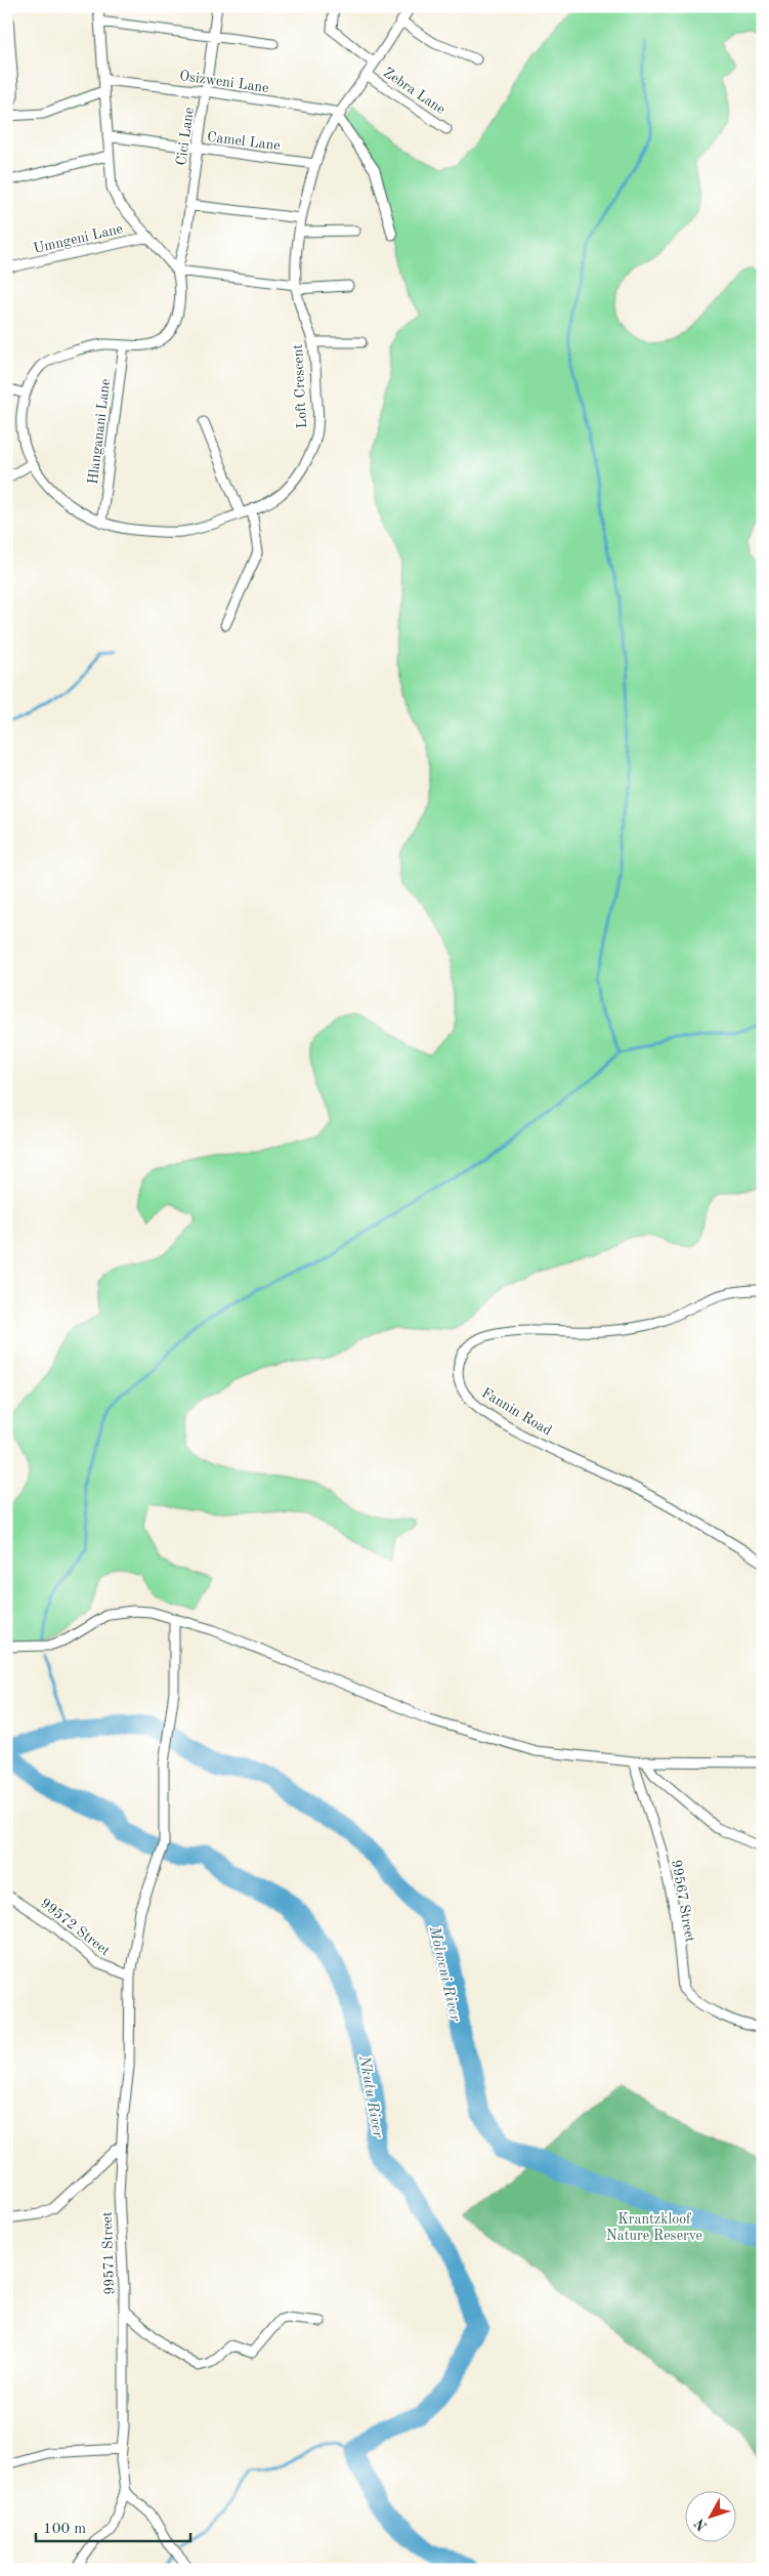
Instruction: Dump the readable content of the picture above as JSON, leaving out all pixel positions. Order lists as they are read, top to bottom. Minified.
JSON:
{"streets":{"street":["Osizweni Lane","Zebra Lane","Cici Lane","Camel Lane","Umngeni Lane","Loft Crescent","Hlanganani Lane","Fannin Road","99567 Street","99572 Street","99571 Street"]},"crossings":[["Osizweni Lane","Cici Lane"],["Osizweni Lane","Loft Crescent"],["Zebra Lane","Loft Crescent"],["Cici Lane","Camel Lane"],["Cici Lane","Loft Crescent"],["Camel Lane","Loft Crescent"],["Loft Crescent","Hlanganani Lane"],["99572 Street","99571 Street"]],"water":["Molweni River","Nkutu River"],"parks":["Krantzkloof Nature Reserve"],"scale_bar":"100 m","north":"bottom left"}
